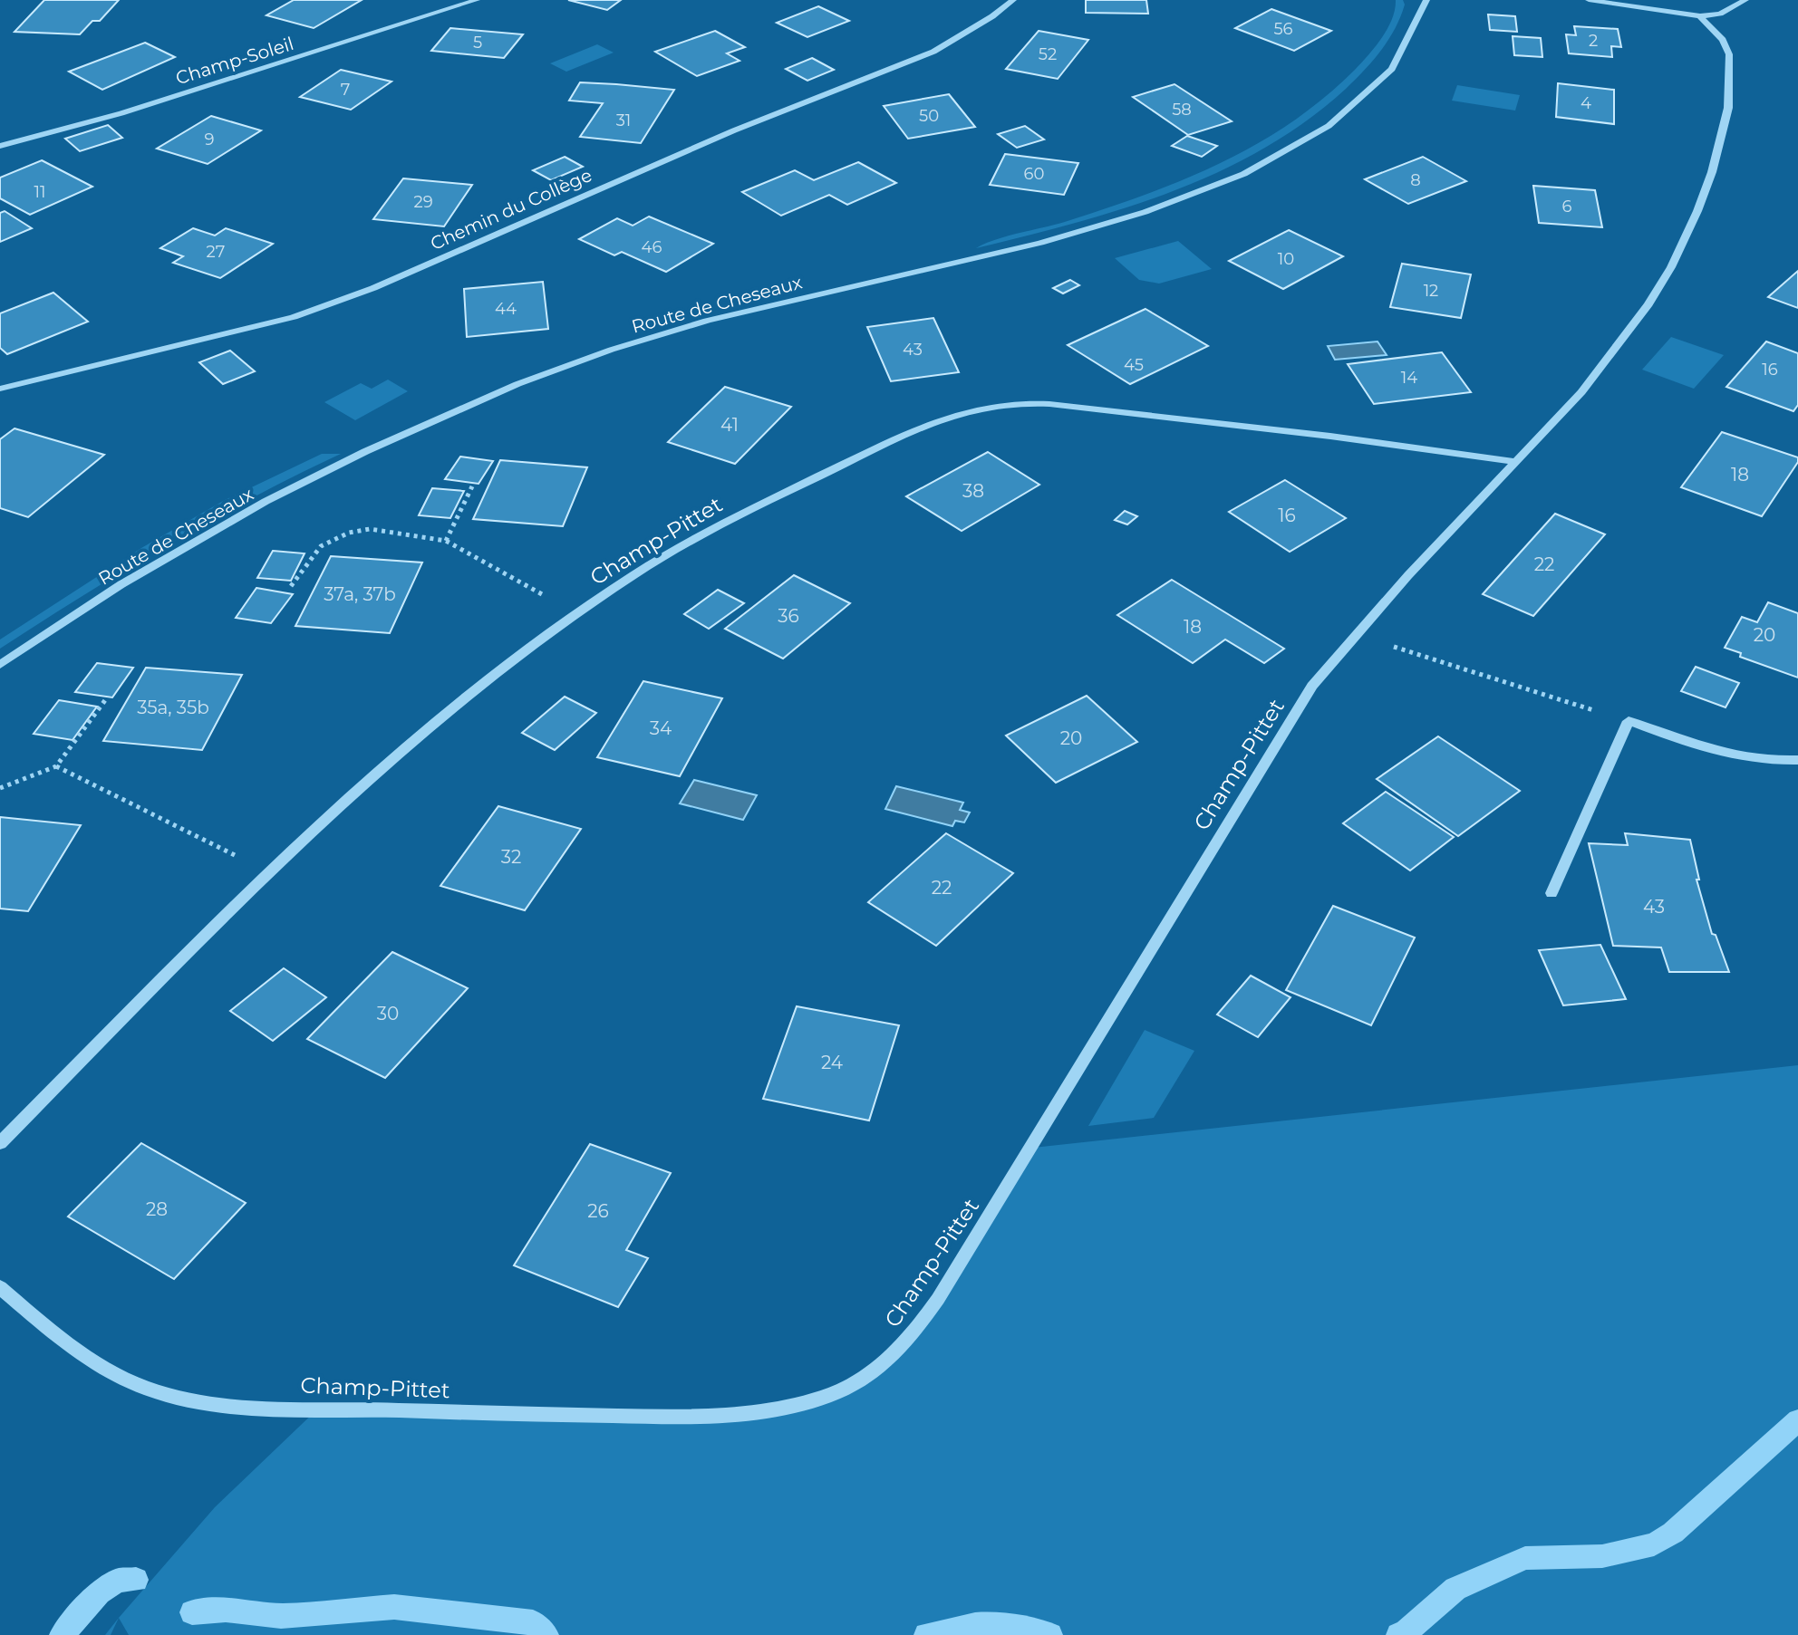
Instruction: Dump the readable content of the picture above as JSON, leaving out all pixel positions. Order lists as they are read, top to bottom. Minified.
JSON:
{"streets":{"street":["Champ-Soleil","Chemin du Collège","Route de Cheseaux","Champ-Pittet"]},"house_numbers":["56","2","5","52","7","4","58","50","31","9","60","8","11","29","6","46","27","10","12","44","43","45","16","14","41","18","38","16","22","37a, 37b","36","18","20","35a, 35b","34","20","32","22","43","30","24","28","26"]}
